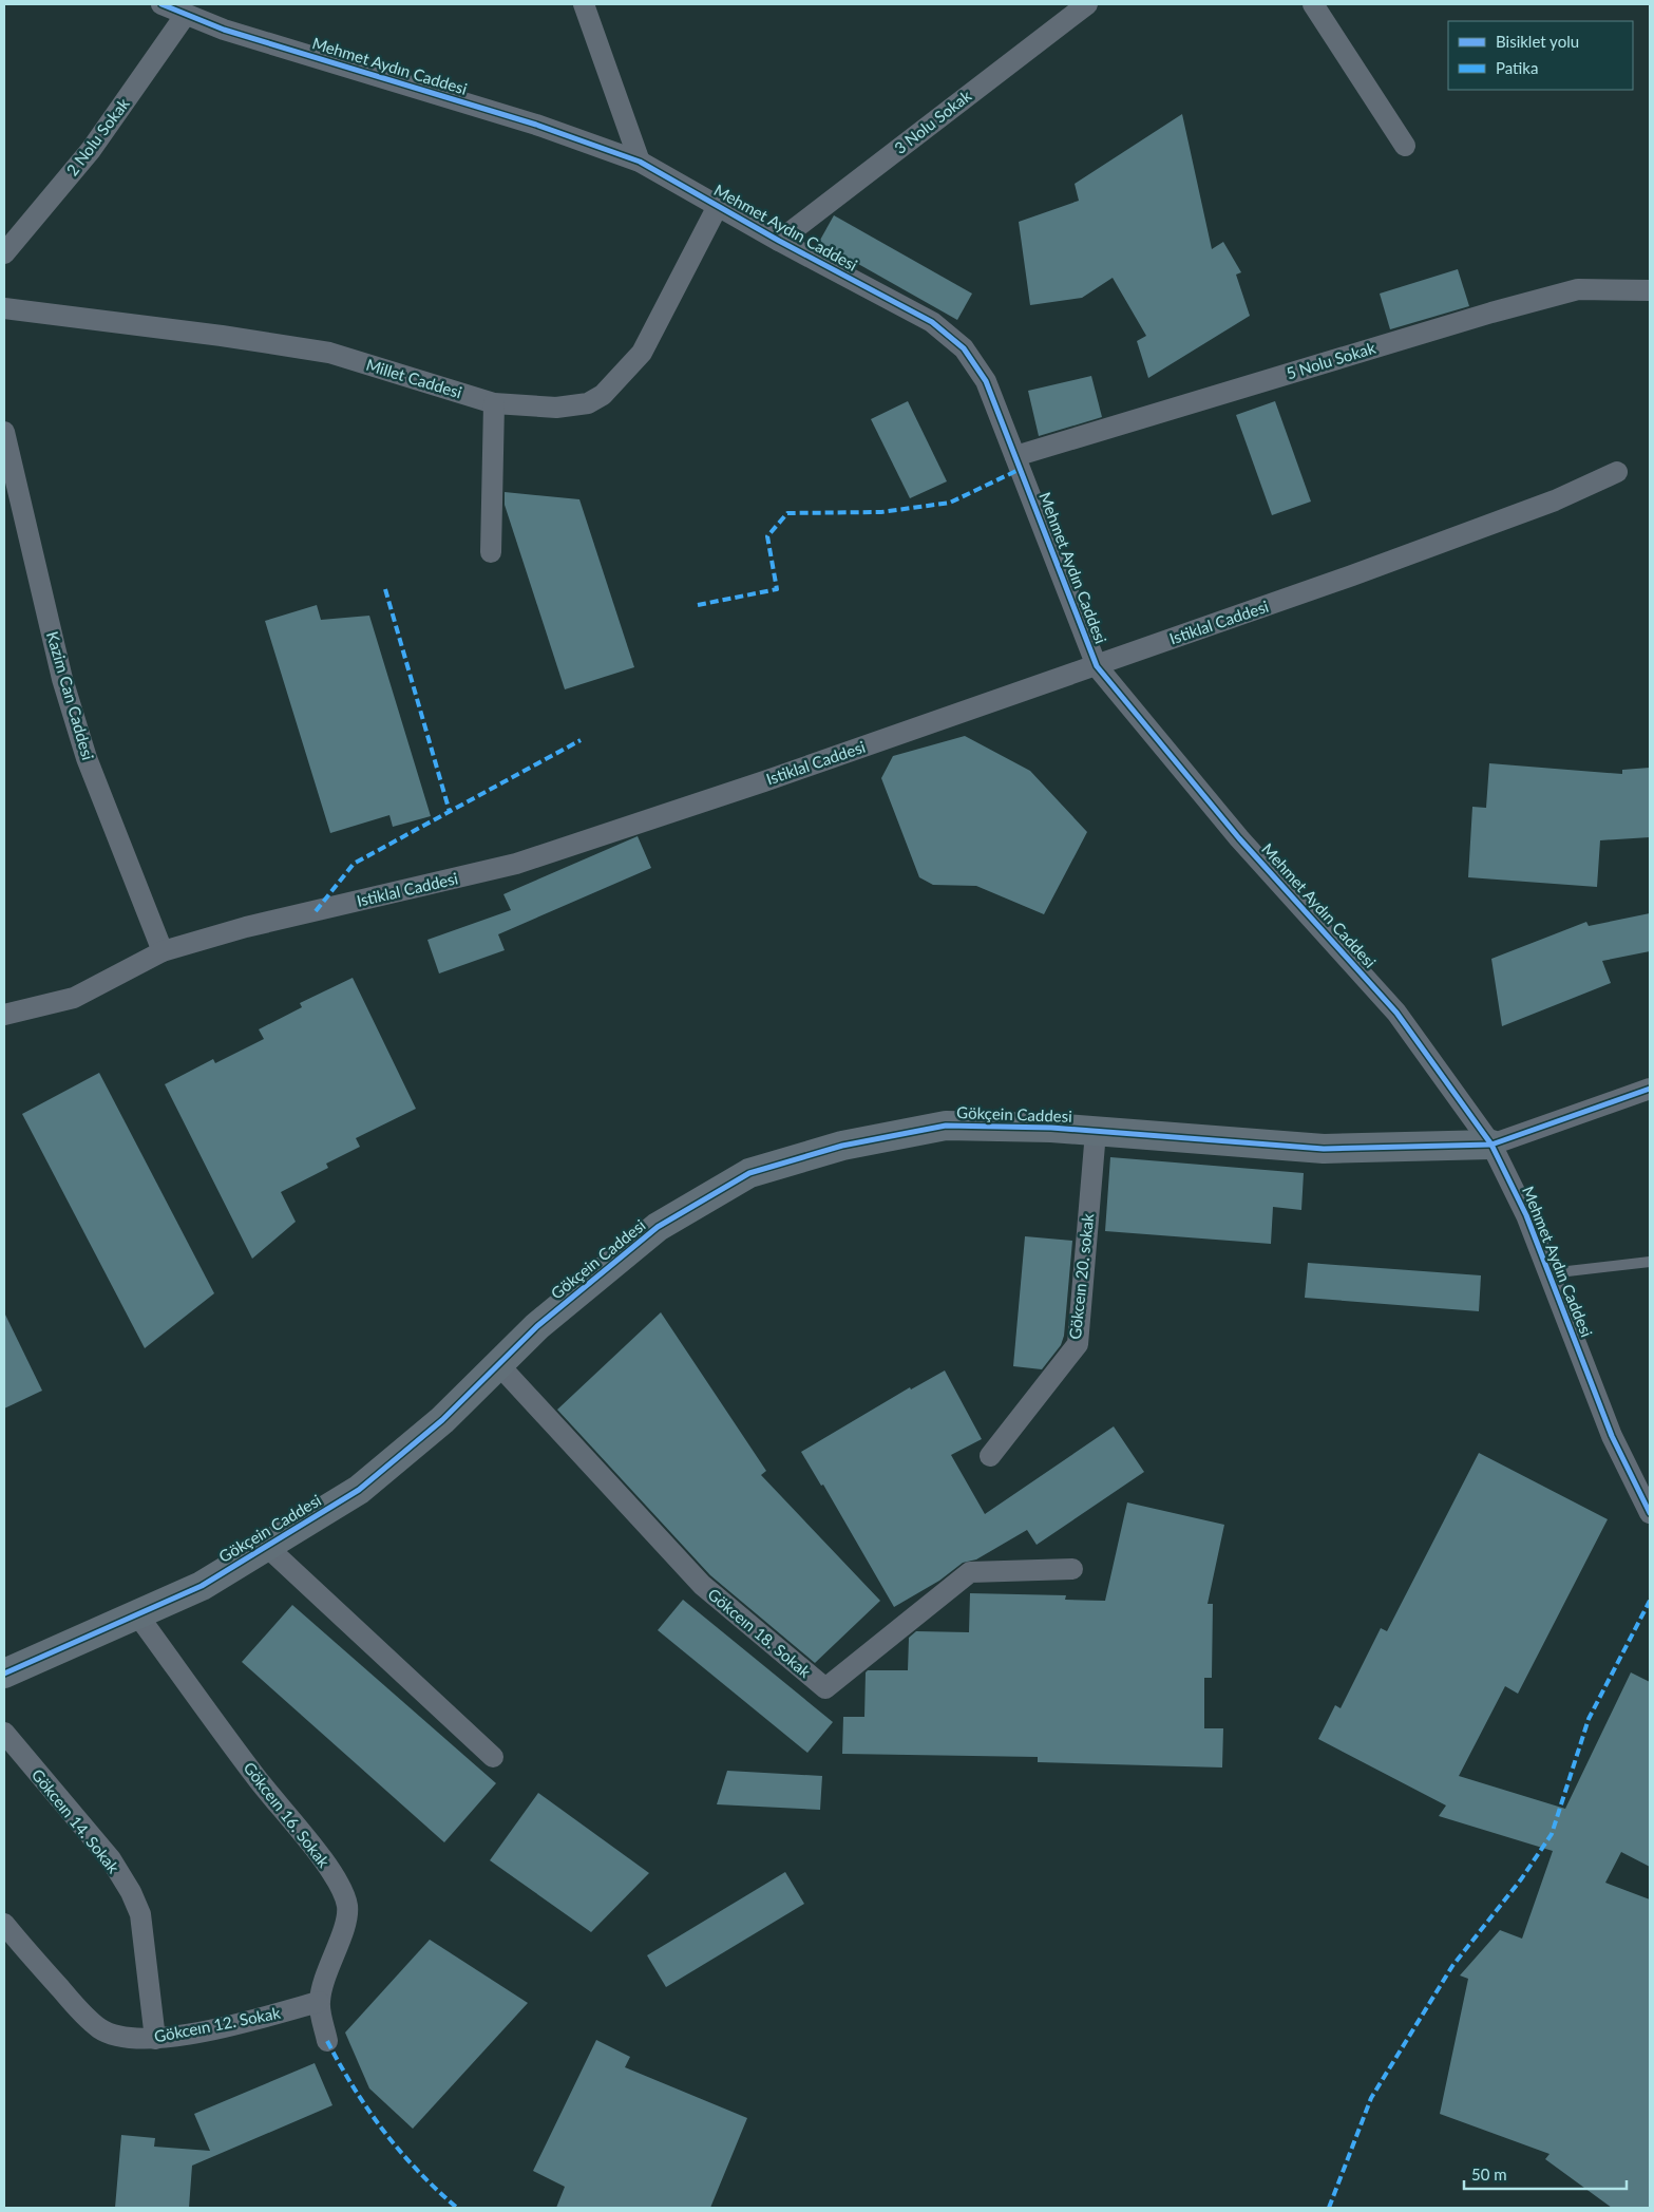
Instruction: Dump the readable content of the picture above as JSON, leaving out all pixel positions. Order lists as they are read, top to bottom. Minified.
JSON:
{"streets":{"street":["Mehmet Aydın Caddesi","3 Nolu Sokak","2 Nolu Sokak","5 Nolu Sokak","Millet Caddesi","Istiklal Caddesi","Kazim Can Caddesi","Gökçein Caddesi","Gökceın 20. sokak","Gökceın 18. Sokak","Gökceın 16. Sokak","Gökceın 14. Sokak","Gökceın 12. Sokak"]},"crossings":[["Mehmet Aydın Caddesi","3 Nolu Sokak"],["Mehmet Aydın Caddesi","2 Nolu Sokak"],["Mehmet Aydın Caddesi","5 Nolu Sokak"],["Mehmet Aydın Caddesi","Millet Caddesi"],["Mehmet Aydın Caddesi","Istiklal Caddesi"],["Mehmet Aydın Caddesi","Gökçein Caddesi"],["Istiklal Caddesi","Kazim Can Caddesi"],["Gökçein Caddesi","Gökceın 20. sokak"],["Gökçein Caddesi","Gökceın 18. Sokak"],["Gökçein Caddesi","Gökceın 16. Sokak"],["Gökceın 16. Sokak","Gökceın 12. Sokak"],["Gökceın 14. Sokak","Gökceın 12. Sokak"]],"legend":["Bisiklet yolu","Patika"],"scale_bar":"50 m"}
